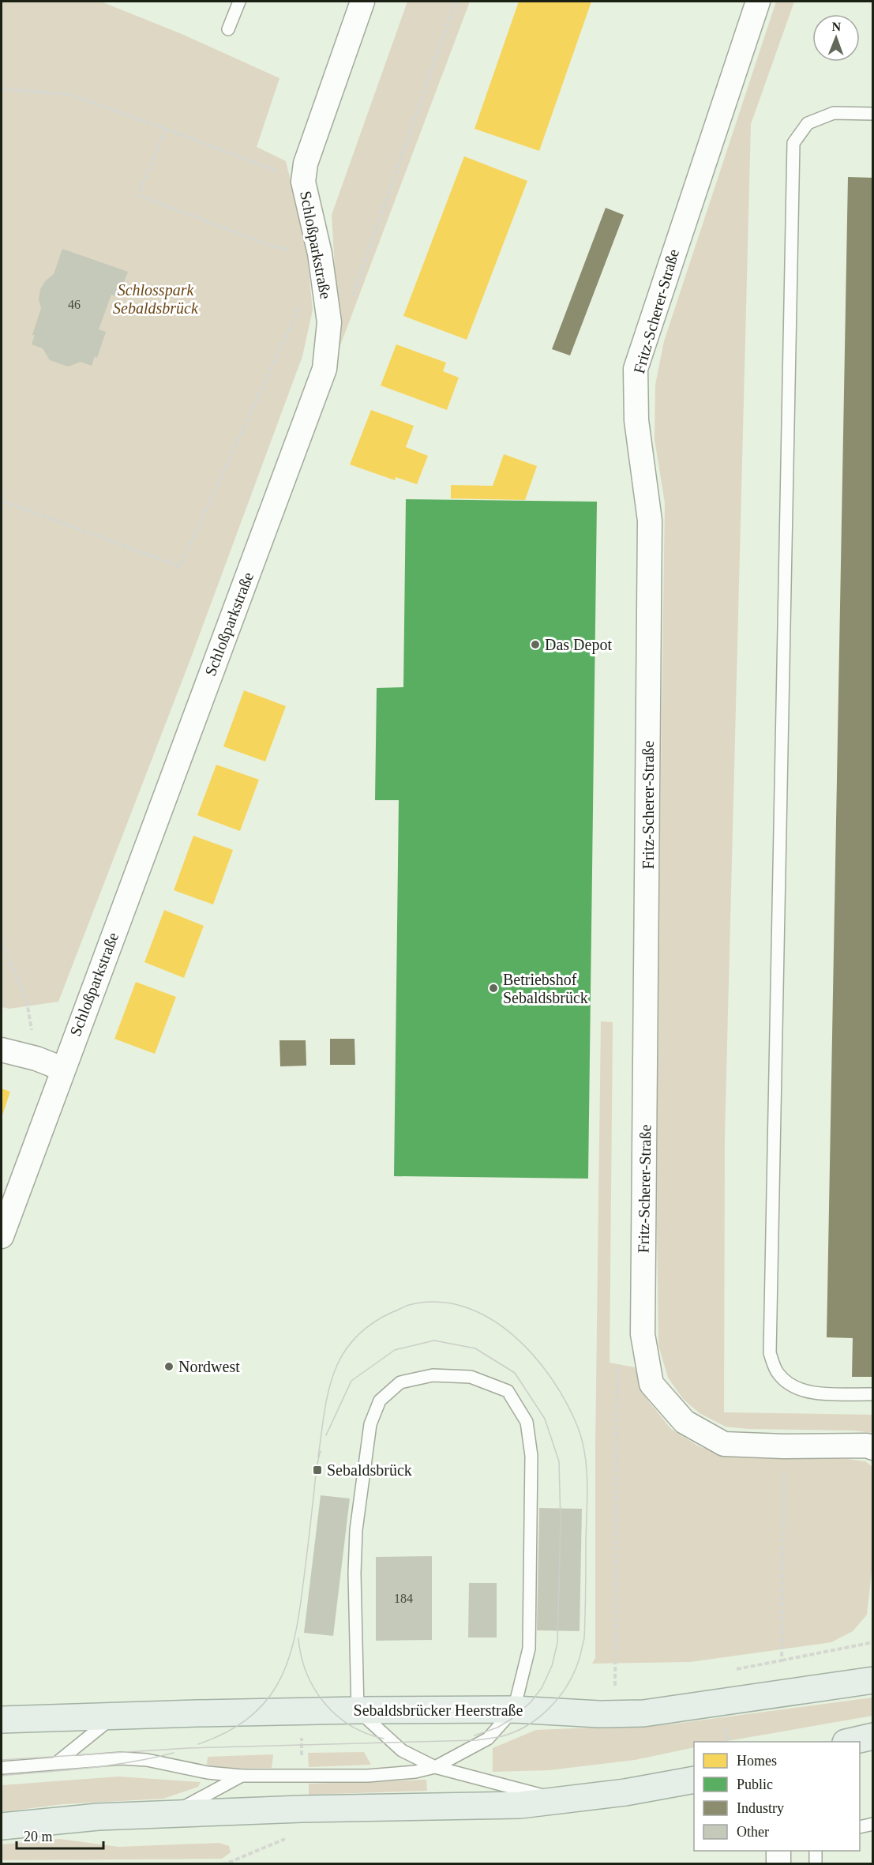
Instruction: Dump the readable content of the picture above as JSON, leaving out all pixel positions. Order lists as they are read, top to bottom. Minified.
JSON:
{"streets":{"main road":["Sebaldsbrücker Heerstraße"],"street":["Schloßparkstraße","Fritz-Scherer-Straße"]},"parks":["Schlosspark Sebaldsbrück"],"places":{"other":["Das Depot","Betriebshof Sebaldsbrück","Nordwest"],"transit":["Sebaldsbrück"]},"house_numbers":["46","184"],"legend":["Homes","Public","Industry","Other"],"scale_bar":"20 m","north":"top"}
